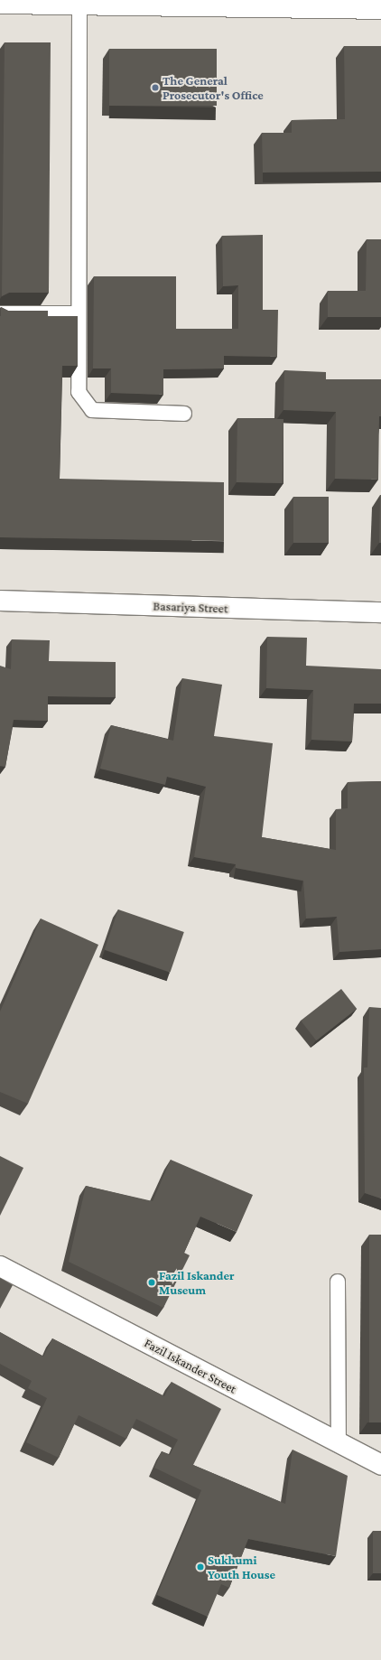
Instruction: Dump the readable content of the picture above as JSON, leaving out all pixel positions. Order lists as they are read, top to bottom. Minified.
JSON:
{"streets":{"street":["Basariya Street","Fazil Iskander Street"]},"places":["The General Prosecutor's Office","Fazil Iskander Museum","Sukhumi Youth House"]}
